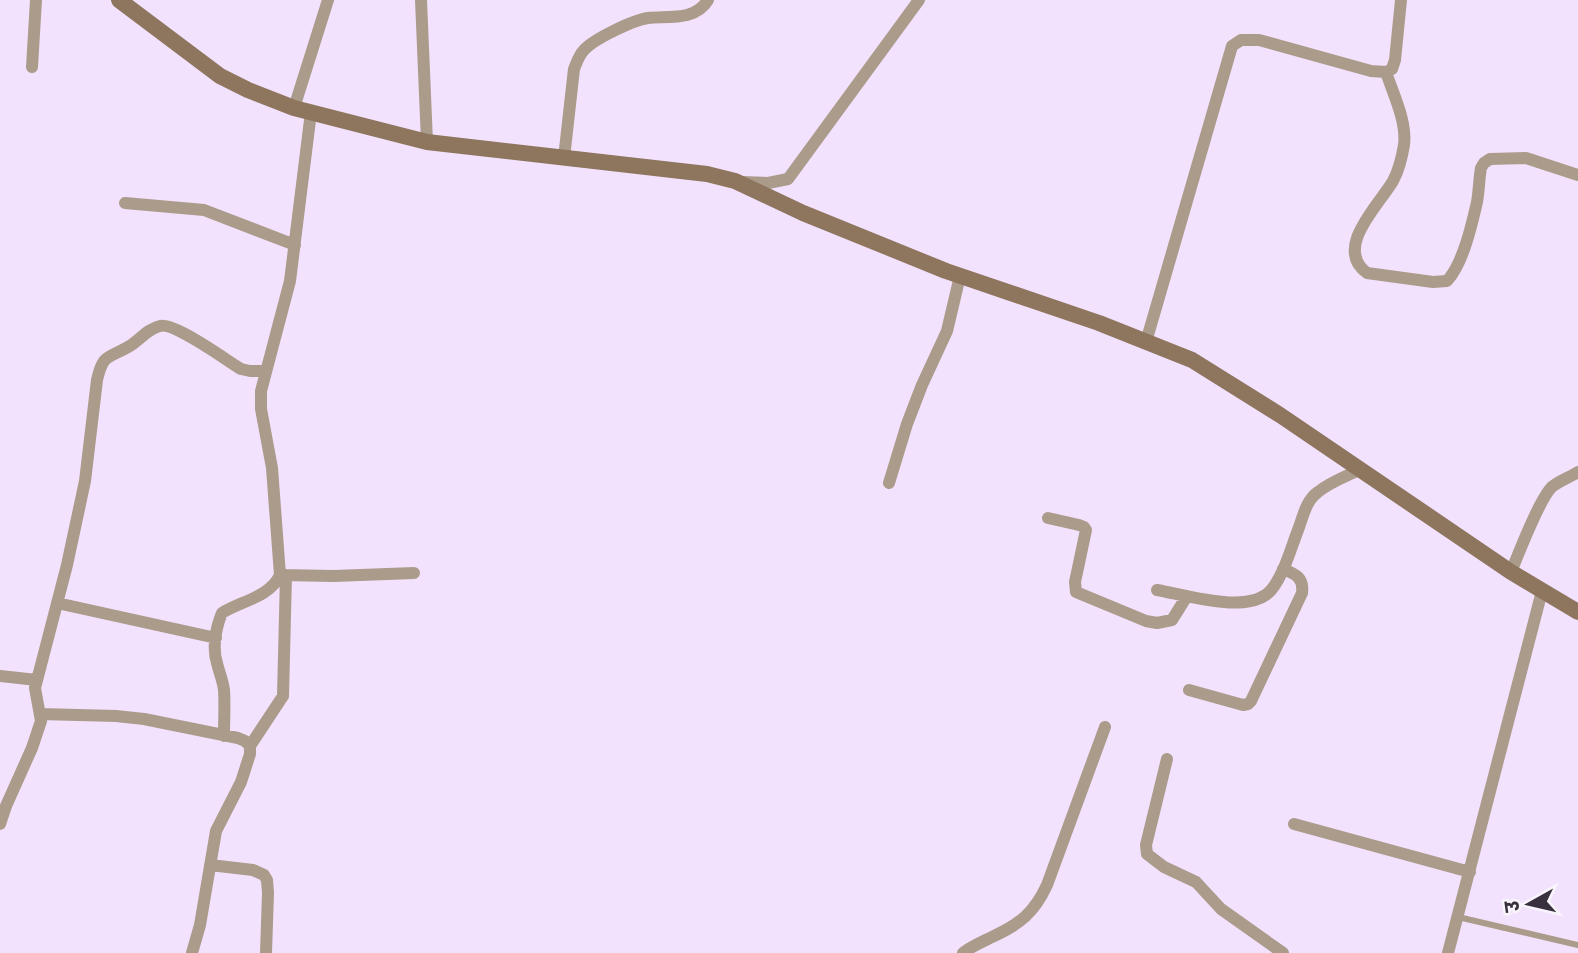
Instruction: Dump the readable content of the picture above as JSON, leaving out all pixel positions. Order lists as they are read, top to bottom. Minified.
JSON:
{"north":"left"}
